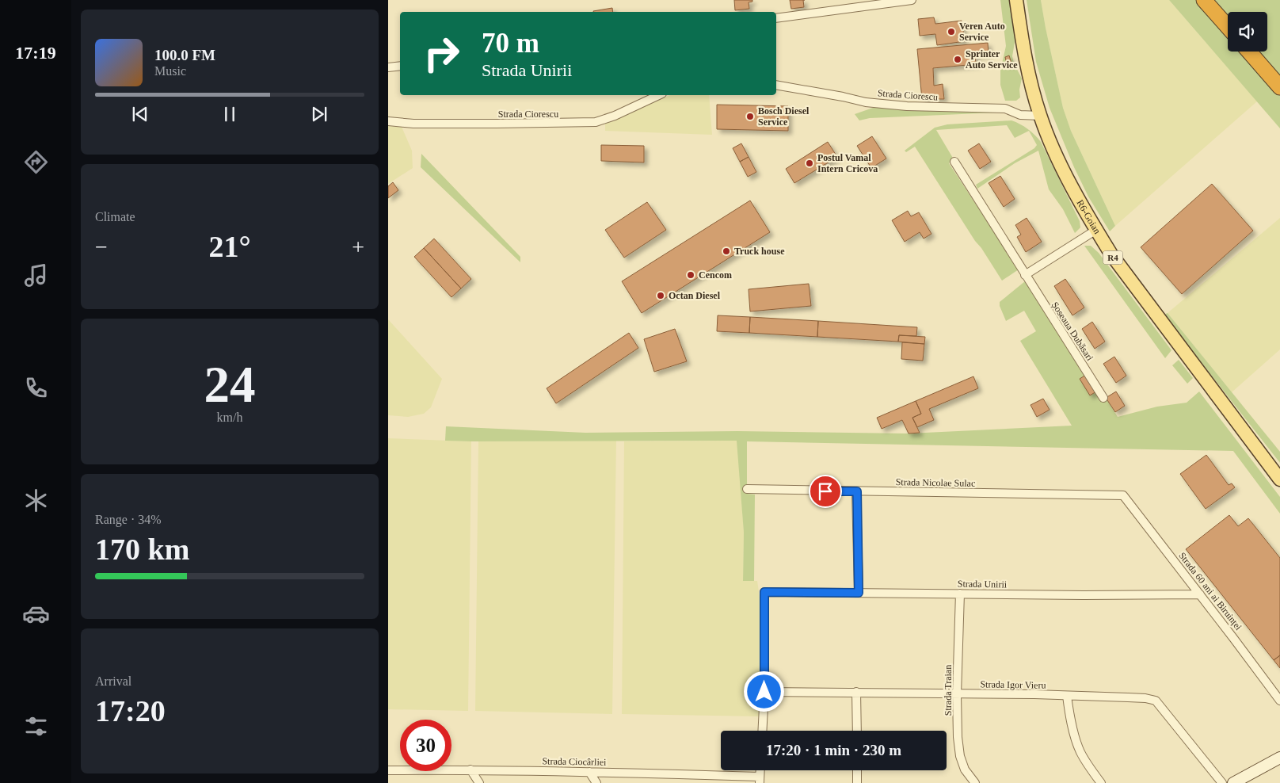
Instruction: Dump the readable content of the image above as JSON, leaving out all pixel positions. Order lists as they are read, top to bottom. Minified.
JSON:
{"streets":{"main road":["R6-Goian","R4"],"street":["Strada Ciorescu","Șoseaua Dubăsari","Strada Nicolae Sulac","Strada Unirii","Strada 60 ani ai Biruinței","Strada Igor Vieru","Strada Traian","Strada Ciocârliei"]},"crossings":[["Strada Ciorescu","R6-Goian"],["Strada Nicolae Sulac","Strada 60 ani ai Biruinței"],["Strada Unirii","Strada 60 ani ai Biruinței"],["Strada Unirii","Strada Igor Vieru"],["Strada Unirii","Strada Traian"],["Strada Igor Vieru","Strada Traian"]],"places":["Veren Auto Service","Sprinter Auto Service","Bosch Diesel Service","Postul Vamal Intern Cricova","Truck house","Cencom","Octan Diesel"],"page":{"tabs":"17:19","turn":["70 m","Strada Unirii"],"song":["100.0 FM","Music"],"tile":["Climate",["24","km/h"],["Range · 34%","170 km"],["Arrival","17:20"]],"heat":["−","21°","+"],"limit":"30","trip":"17:20 · 1 min · 230 m"}}
